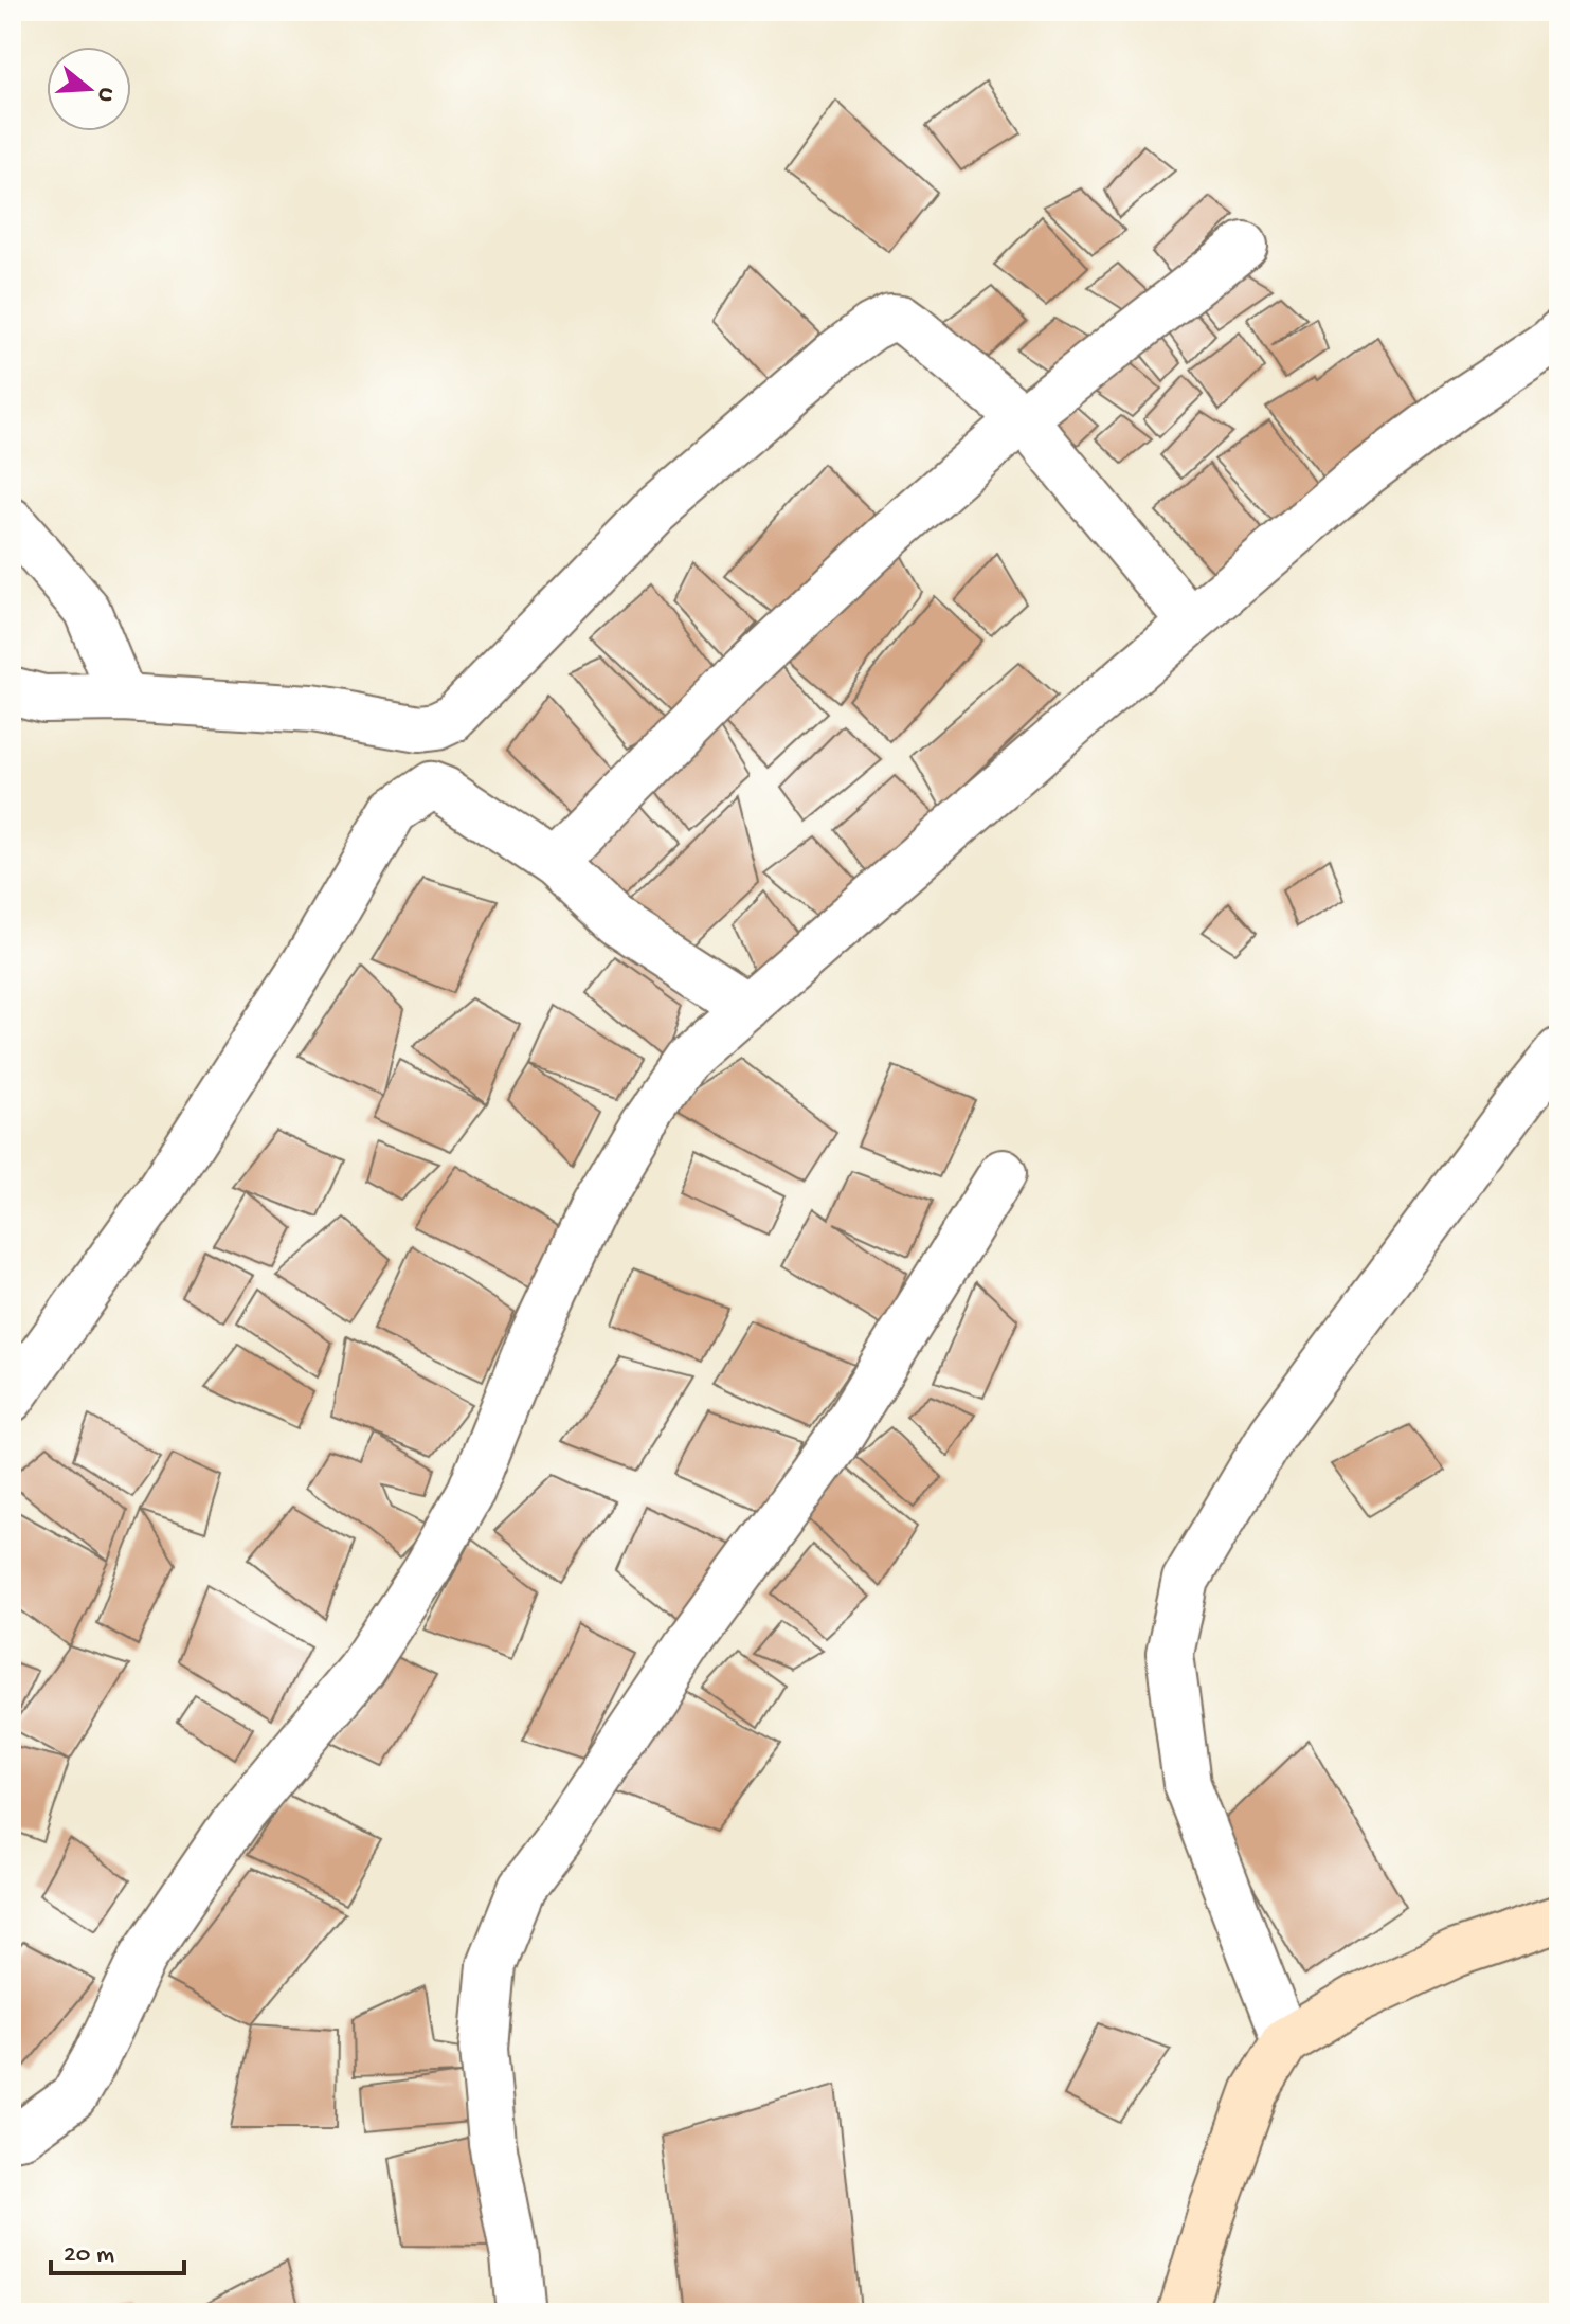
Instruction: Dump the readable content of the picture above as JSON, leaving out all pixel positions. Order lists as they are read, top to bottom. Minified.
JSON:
{"scale_bar":"20 m","north":"right"}
